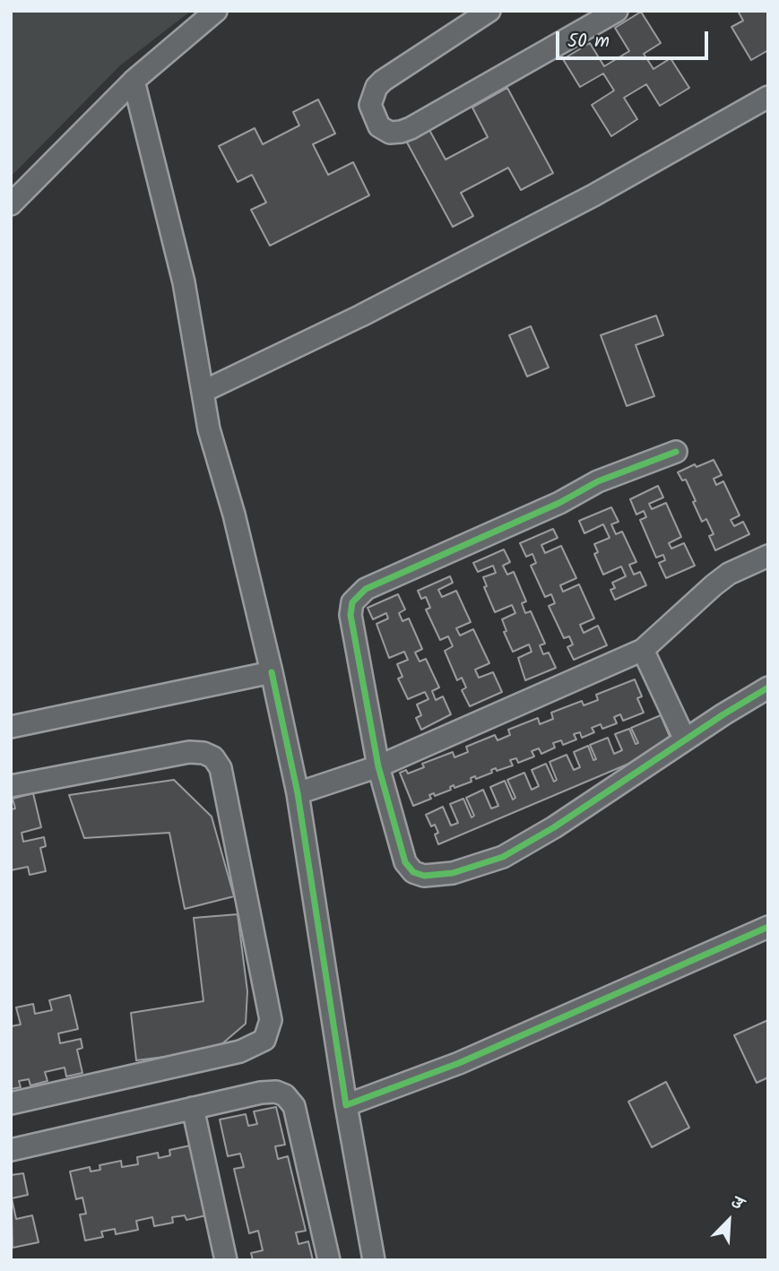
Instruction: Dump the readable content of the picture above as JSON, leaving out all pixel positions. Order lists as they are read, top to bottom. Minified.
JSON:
{"scale_bar":"50 m","north":"top right"}
